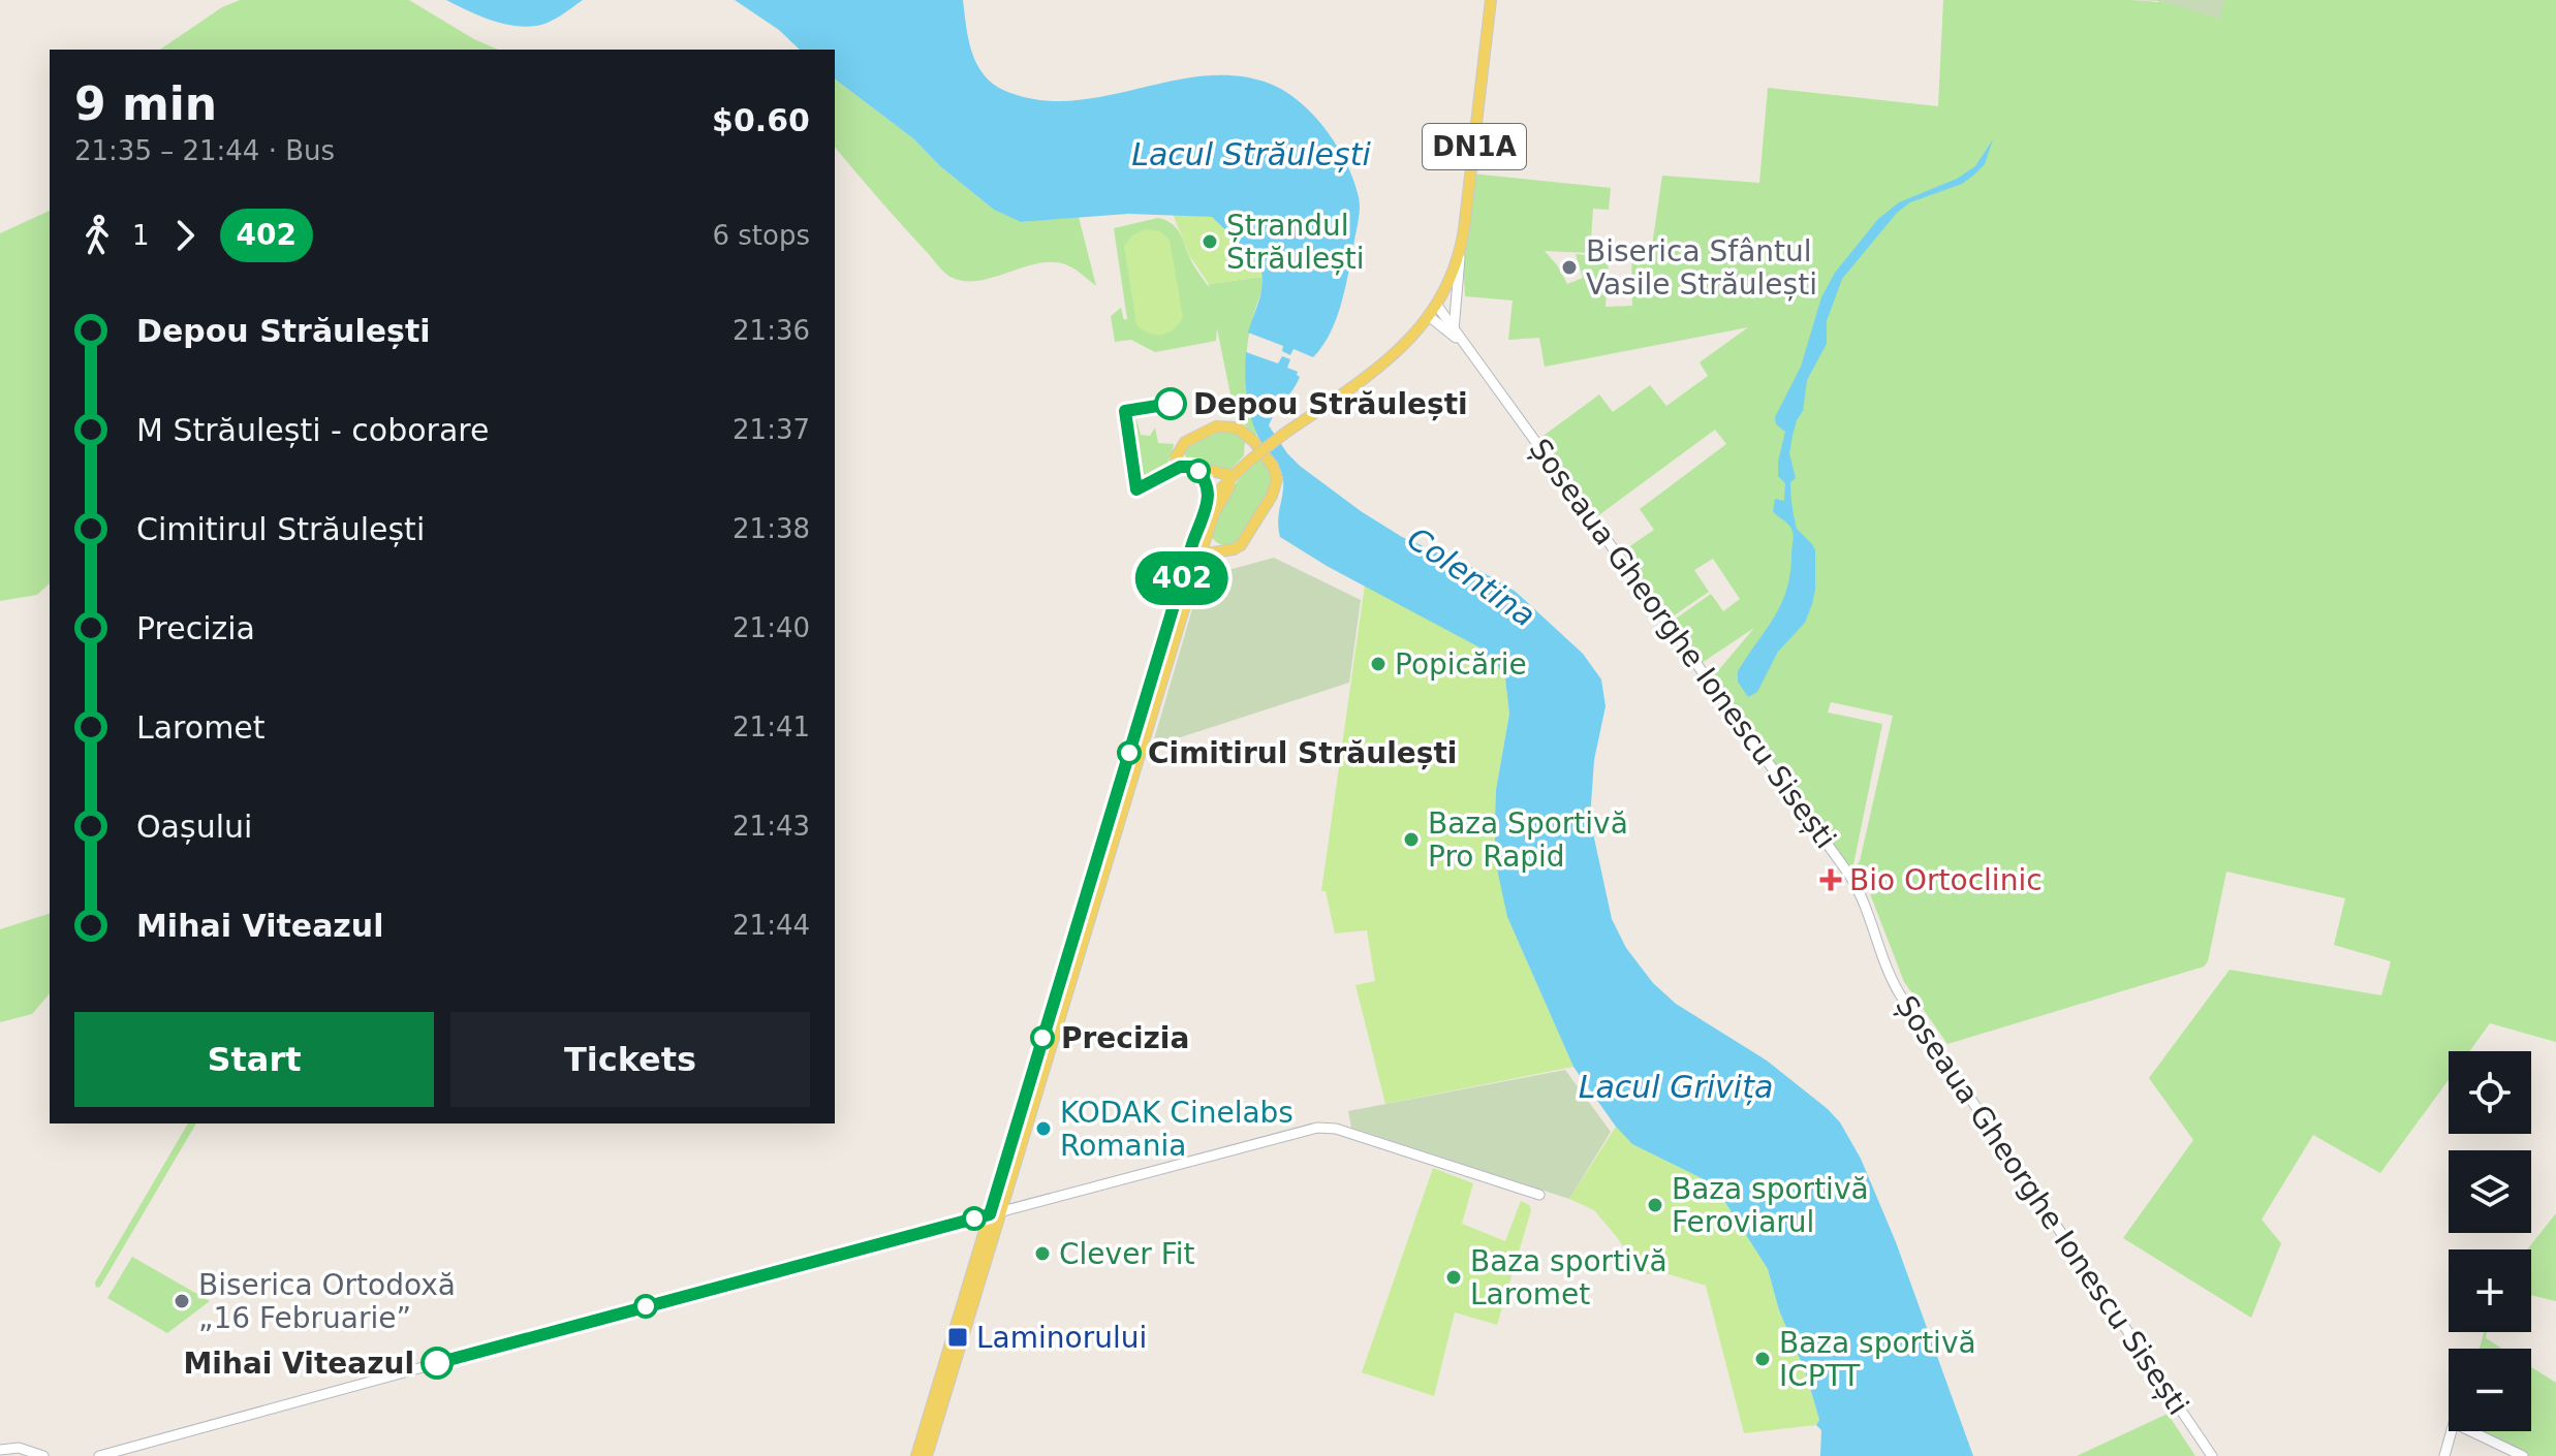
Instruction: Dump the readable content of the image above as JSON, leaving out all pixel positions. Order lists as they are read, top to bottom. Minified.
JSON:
{"streets":{"main road":["DN1A"],"street":["Șoseaua Gheorghe Ionescu Sisești"]},"crossings":[["DN1A","Șoseaua Gheorghe Ionescu Sisești"]],"water":["Lacul Străulești","Colentina","Lacul Grivița"],"places":{"other":["Ștrandul Străulești","Biserica Sfântul Vasile Străulești","Depou Străulești","Popicărie","Cimitirul Străulești","Baza Sportivă Pro Rapid","Precizia","KODAK Cinelabs Romania","Baza sportivă Feroviarul","Clever Fit","Baza sportivă Laromet","Biserica Ortodoxă „16 Februarie”","Baza sportivă ICPTT","Mihai Viteazul"],"health":["Bio Ortoclinic"],"transit":["Laminorului"]},"lines":["bus line 402"],"page":{"on_map":"402","heading":["9 min","21:35 – 21:44 · Bus","$0.60"],"legs":["1","402","6 stops"],"list":[{"name":"Depou Străulești","value":"21:36"},{"name":"M Străulești - coborare","value":"21:37"},{"name":"Cimitirul Străulești","value":"21:38"},{"name":"Precizia","value":"21:40"},{"name":"Laromet","value":"21:41"},{"name":"Oașului","value":"21:43"},{"name":"Mihai Viteazul","value":"21:44"}],"buttons":["Start","Tickets"],"map_buttons":["+","−"]}}
